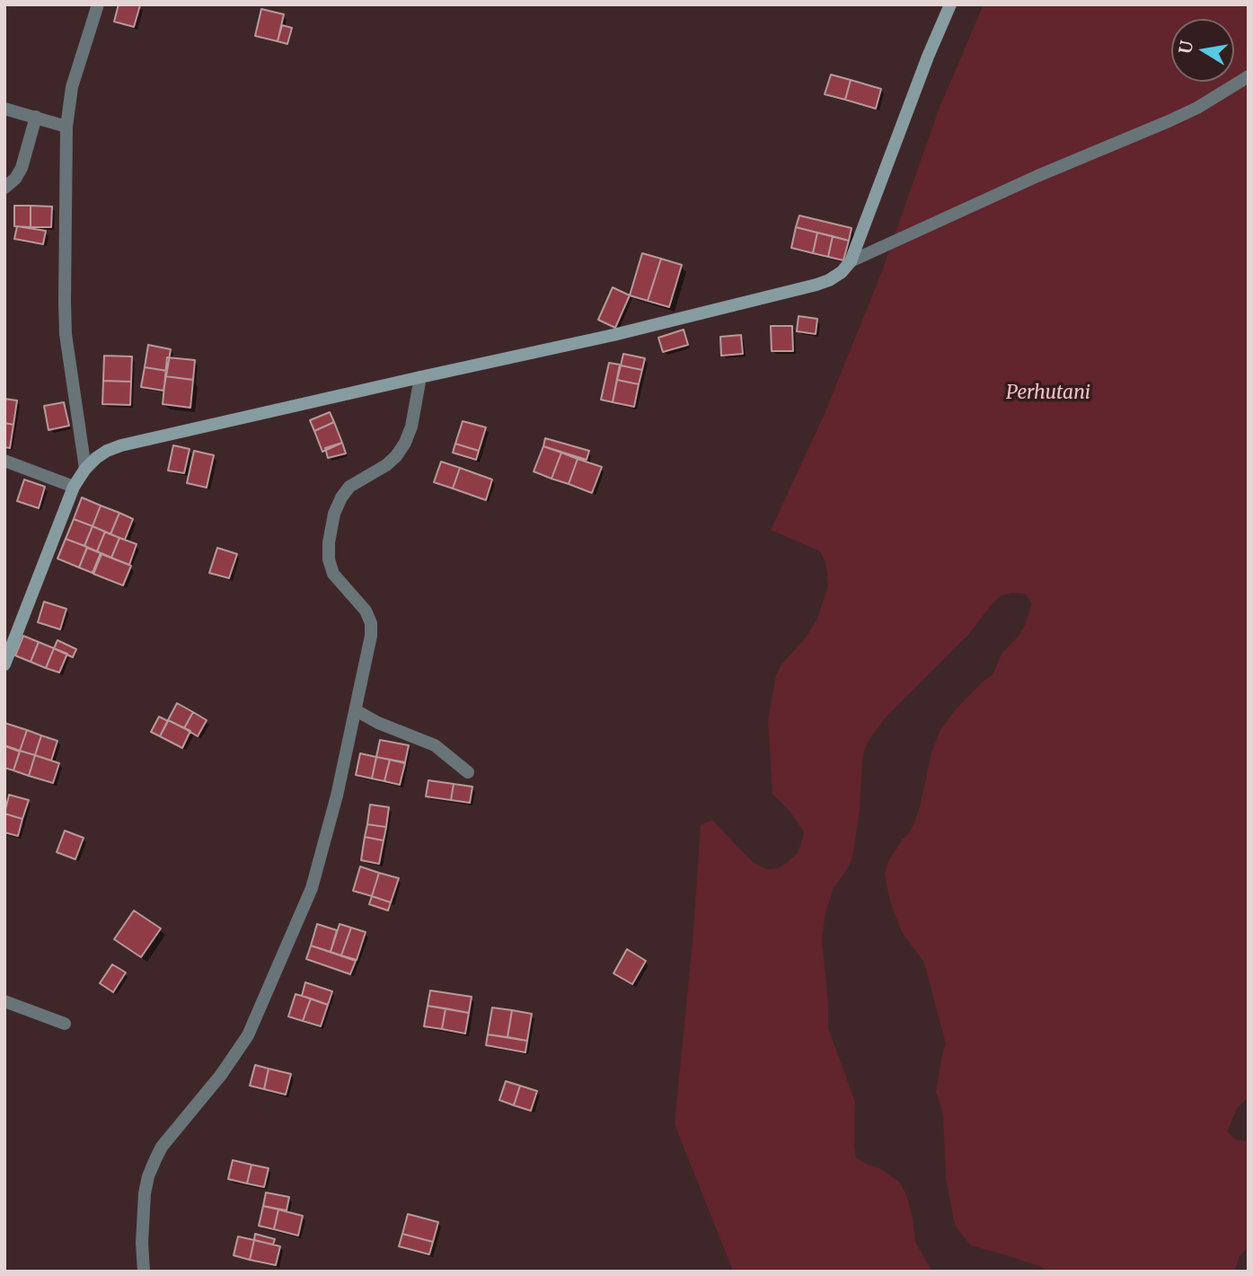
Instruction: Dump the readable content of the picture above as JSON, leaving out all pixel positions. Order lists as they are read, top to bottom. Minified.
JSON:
{"parks":["Perhutani"],"north":"left"}
